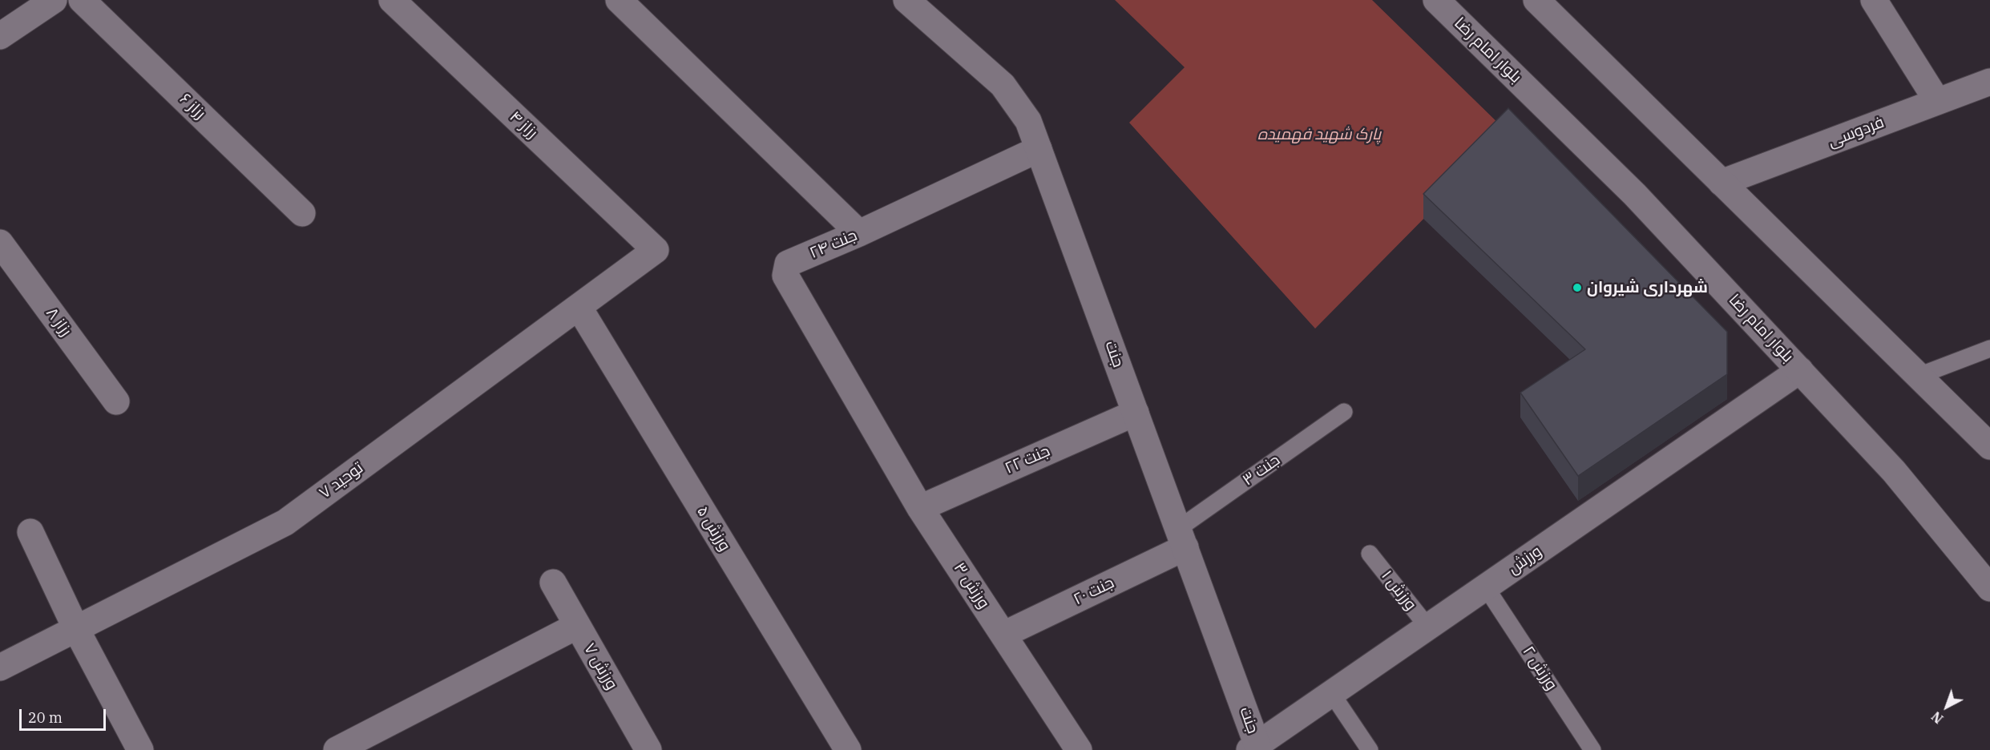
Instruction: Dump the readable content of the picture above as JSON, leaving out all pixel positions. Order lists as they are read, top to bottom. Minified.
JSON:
{"streets":{"street":["بلوار امام رضا","رزاز ۶","رزاز ۴","فردوسی","جنت ۲۴","رزاز ۸","جنت","جنت ۲۲","توحید ۷","ورزش ۵","ورزش","ورزش ۳","جنت ۲۰","ورزش ۷"],"lane":["جنت ۳","ورزش ۱","ورزش ۲"]},"crossings":[["بلوار امام رضا","ورزش"],["رزاز ۴","توحید ۷"],["جنت ۲۴","جنت"],["جنت ۲۴","ورزش ۳"],["جنت","جنت ۲۲"],["جنت","جنت ۳"],["جنت","ورزش"],["جنت","جنت ۲۰"],["جنت ۲۲","ورزش ۳"],["جنت ۳","جنت ۲۰"],["توحید ۷","ورزش ۵"],["ورزش","ورزش ۱"],["ورزش","ورزش ۲"],["ورزش ۳","جنت ۲۰"]],"parks":["پارک شهید فهمیده"],"places":["شهرداری شیروان"],"scale_bar":"20 m","north":"bottom left"}
